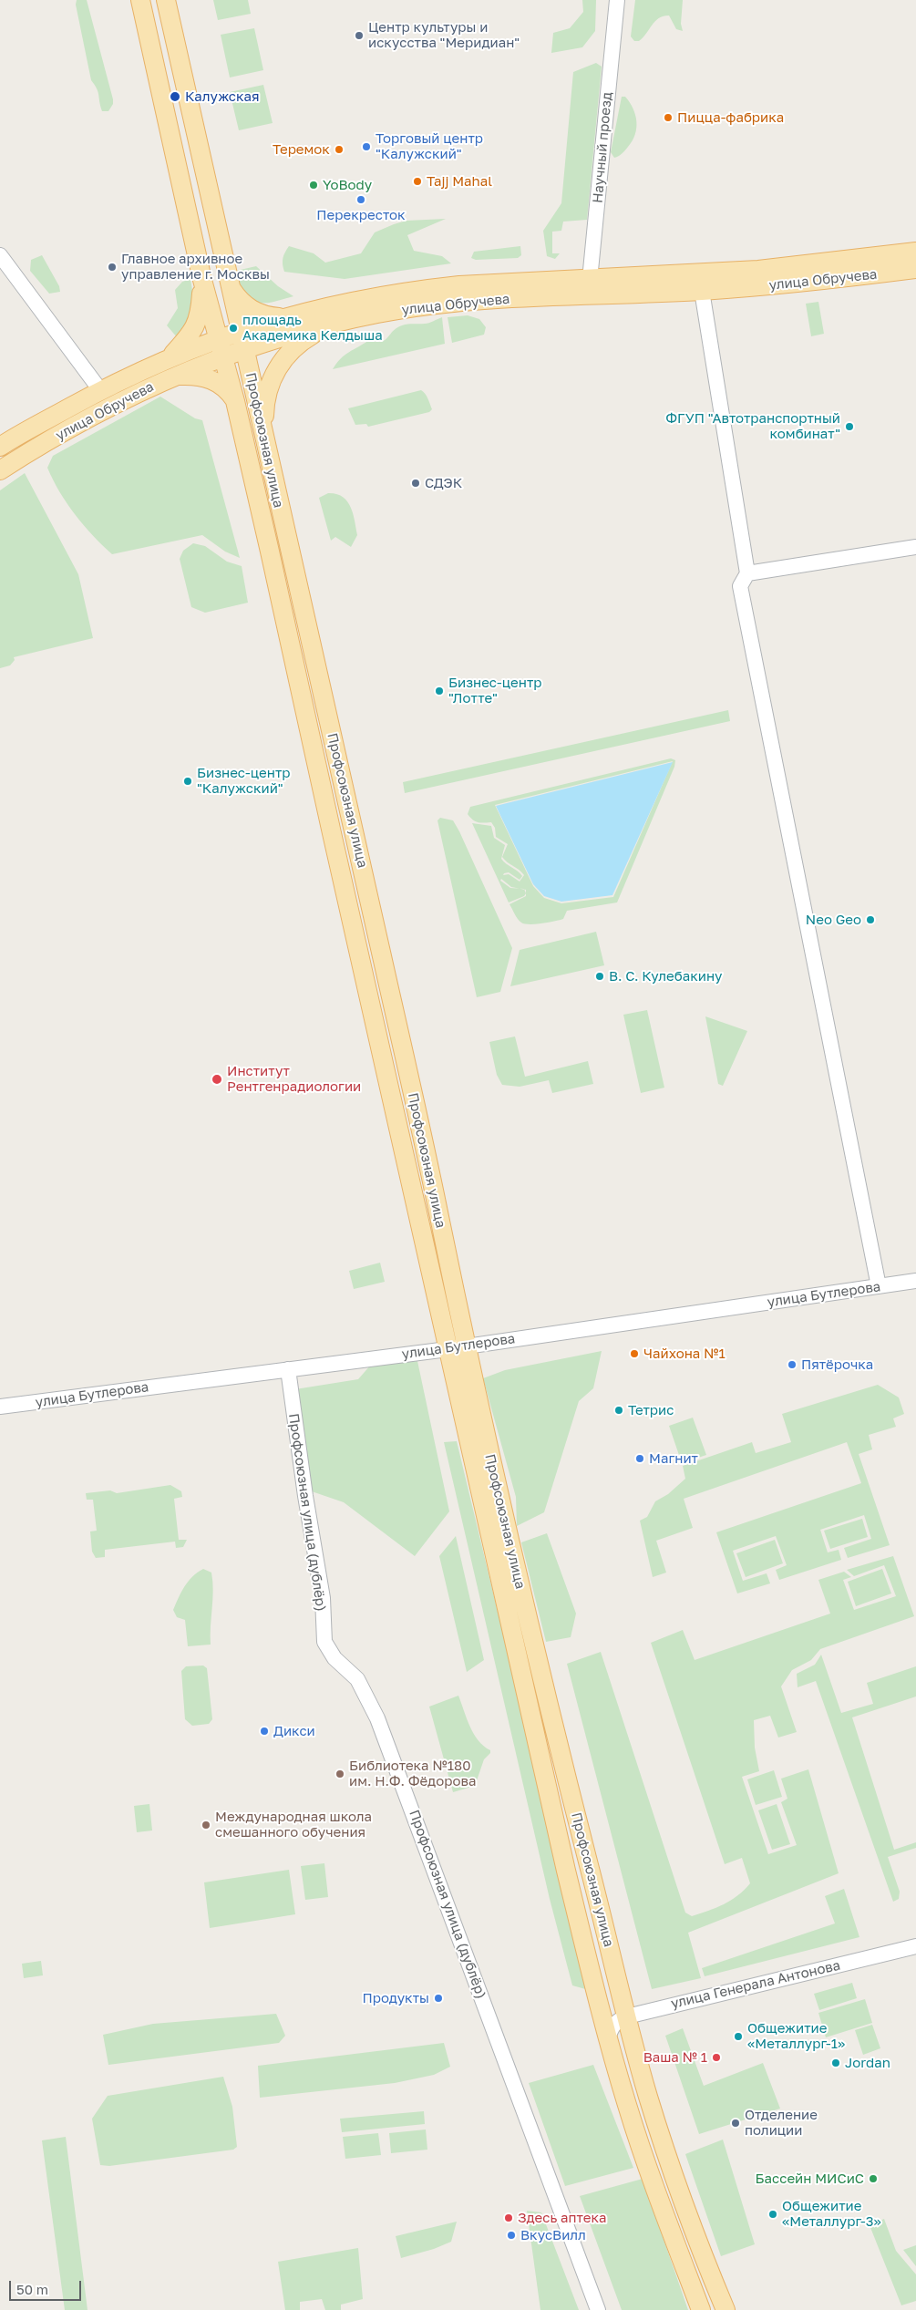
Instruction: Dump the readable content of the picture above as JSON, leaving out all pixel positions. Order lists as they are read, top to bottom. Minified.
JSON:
{"streets":{"main road":["улица Обручева","Профсоюзная улица"],"street":["Научный проезд","улица Бутлерова","Профсоюзная улица (дублёр)","улица Генерала Антонова"]},"crossings":[["Научный проезд","улица Обручева"],["улица Обручева","Профсоюзная улица"],["Профсоюзная улица","улица Бутлерова"],["Профсоюзная улица","улица Генерала Антонова"],["улица Бутлерова","Профсоюзная улица (дублёр)"]],"places":["Центр культуры и искусства \"Меридиан\"","Калужская","Пицца-фабрика","Торговый центр \"Калужский\"","Теремок","Tajj Mahal","YoBody","Перекресток","Главное архивное управление г. Москвы","площадь Академика Келдыша","ФГУП \"Автотранспортный комбинат\"","СДЭК","Бизнес-центр \"Лотте\"","Бизнес-центр \"Калужский\"","Neo Geo","В. С. Кулебакину","Институт Рентгенрадиологии","Чайхона №1","Пятёрочка","Тетрис","Магнит","Дикси","Библиотека №180 им. Н.Ф. Фёдорова","Международная школа смешанного обучения","Продукты","Общежитие «Металлург-1»","Ваша № 1","Jordan","Отделение полиции","Бассейн МИСиС","Общежитие «Металлург-3»","Здесь аптека","ВкусВилл"],"scale_bar":"50 m"}
